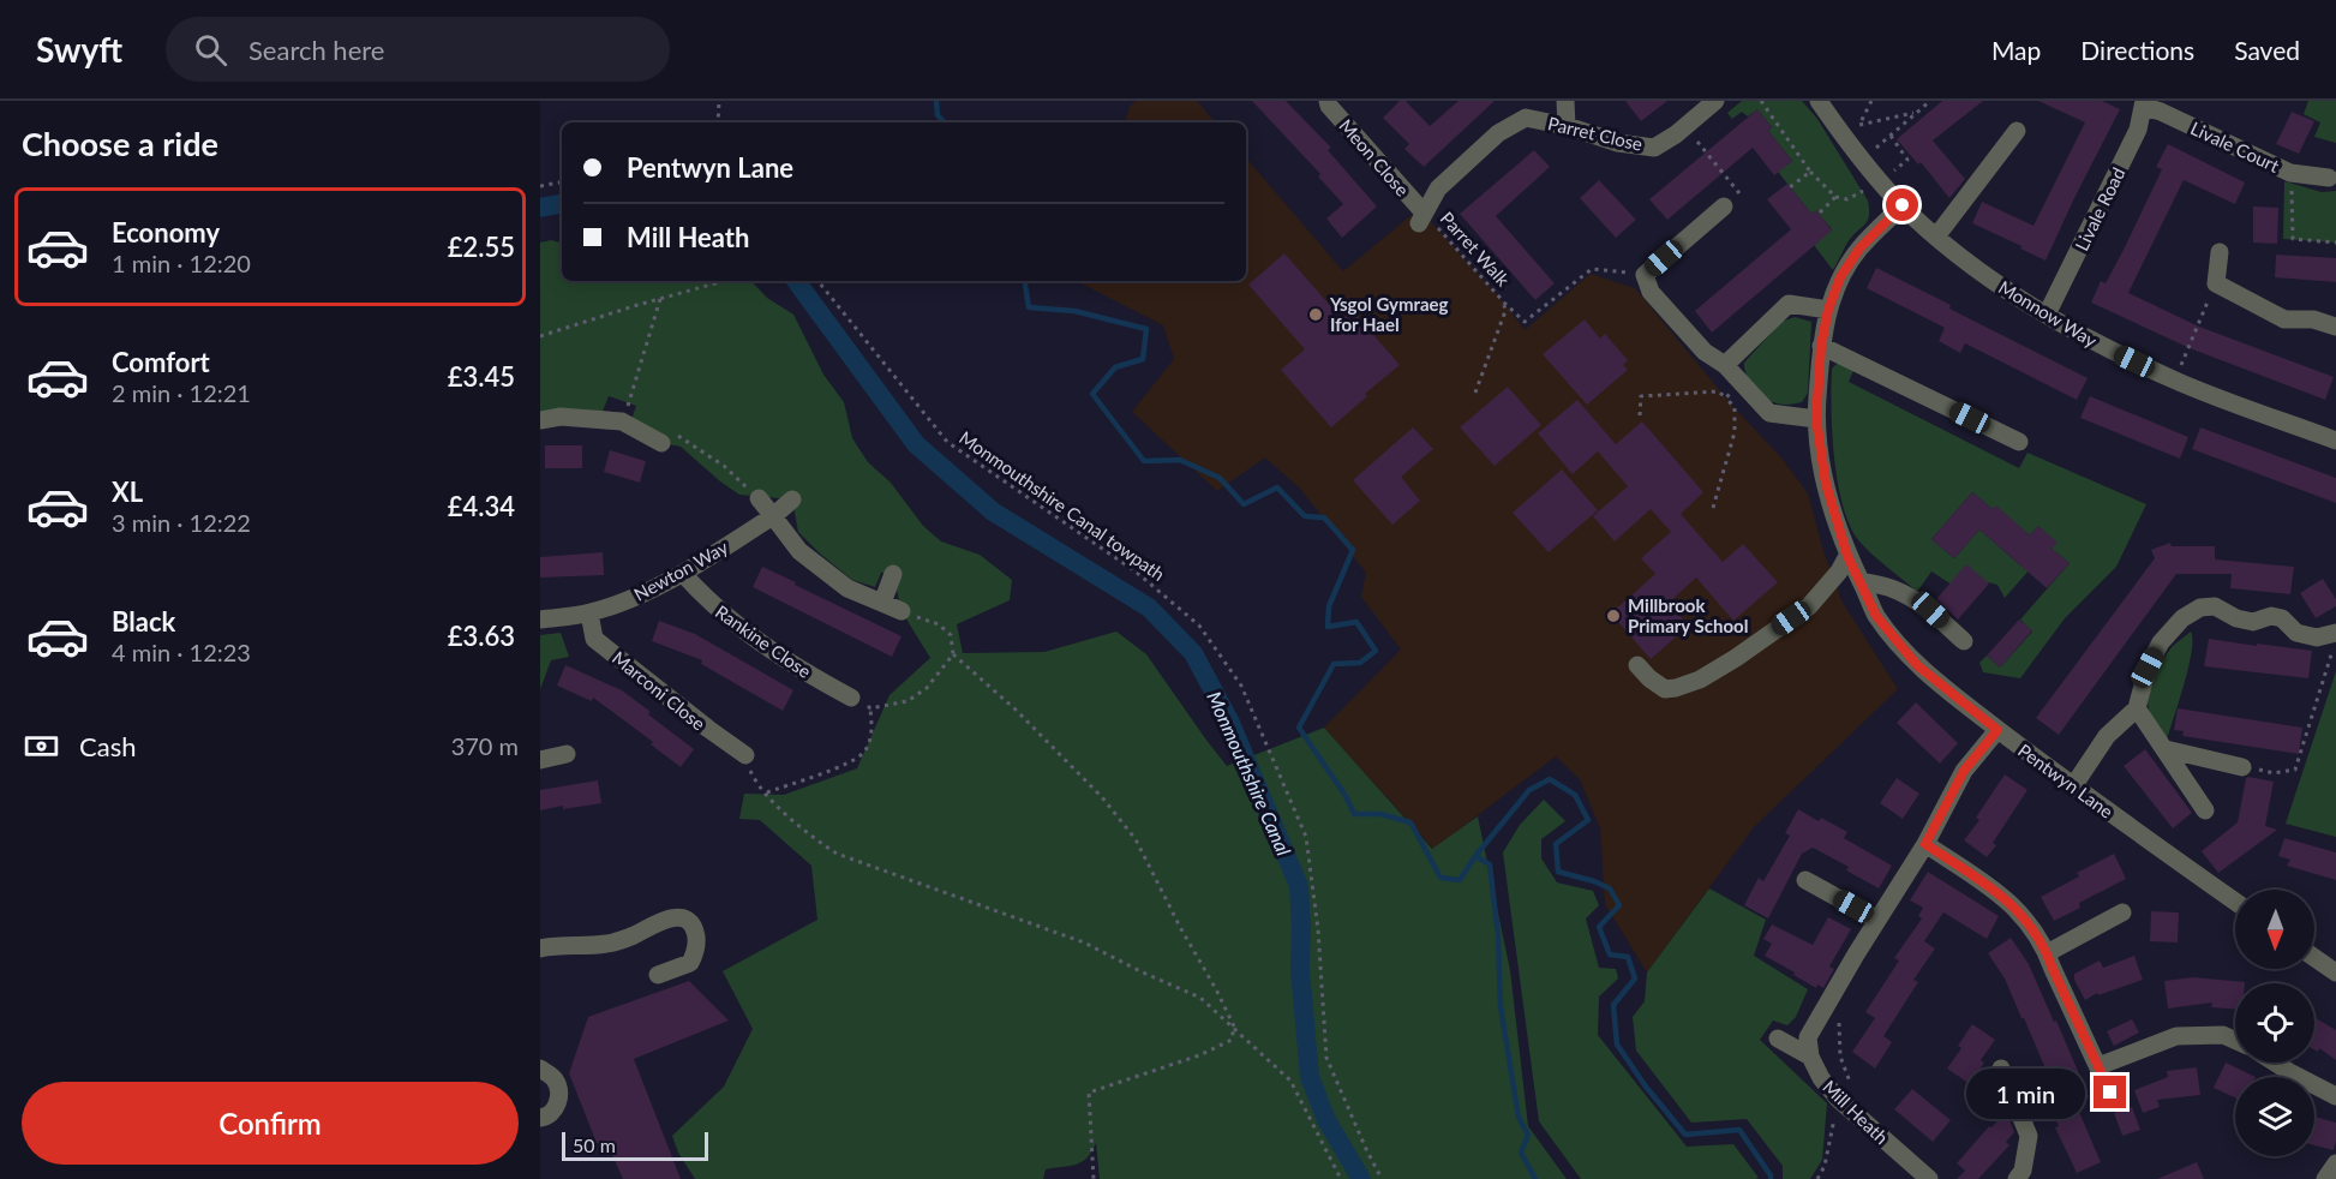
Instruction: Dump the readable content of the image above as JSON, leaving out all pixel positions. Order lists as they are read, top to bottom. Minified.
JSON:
{"streets":{"street":["Parret Close","Livale Court","Meon Close","Livale Road","Monnow Way","Newton Way","Rankine Close","Marconi Close","Pentwyn Lane","Mill Heath"],"path":["Parret Walk","Monmouthshire Canal towpath"]},"crossings":[["Parret Close","Meon Close"],["Parret Close","Parret Walk"],["Livale Court","Livale Road"],["Meon Close","Parret Walk"],["Livale Road","Monnow Way"],["Monnow Way","Pentwyn Lane"],["Newton Way","Rankine Close"],["Newton Way","Marconi Close"]],"water":["Monmouthshire Canal"],"places":["Ysgol Gymraeg Ifor Hael","Millbrook Primary School"],"scale_bar":"50 m","north":"bottom","page":{"header":"Swyft","search":"Search here","nav":["Map","Directions","Saved"],"heading":"Choose a ride","banner":["Pentwyn Lane","Mill Heath"],"list":[{"name":"Economy","note":"1 min · 12:20","value":"£2.55"},{"name":"Comfort","note":"2 min · 12:21","value":"£3.45"},{"name":"XL","note":"3 min · 12:22","value":"£4.34"},{"name":"Black","note":"4 min · 12:23","value":"£3.63"}],"pay":["Cash","370 m"],"buttons":"Confirm","bubble":"1 min","scale":"50 m"}}
